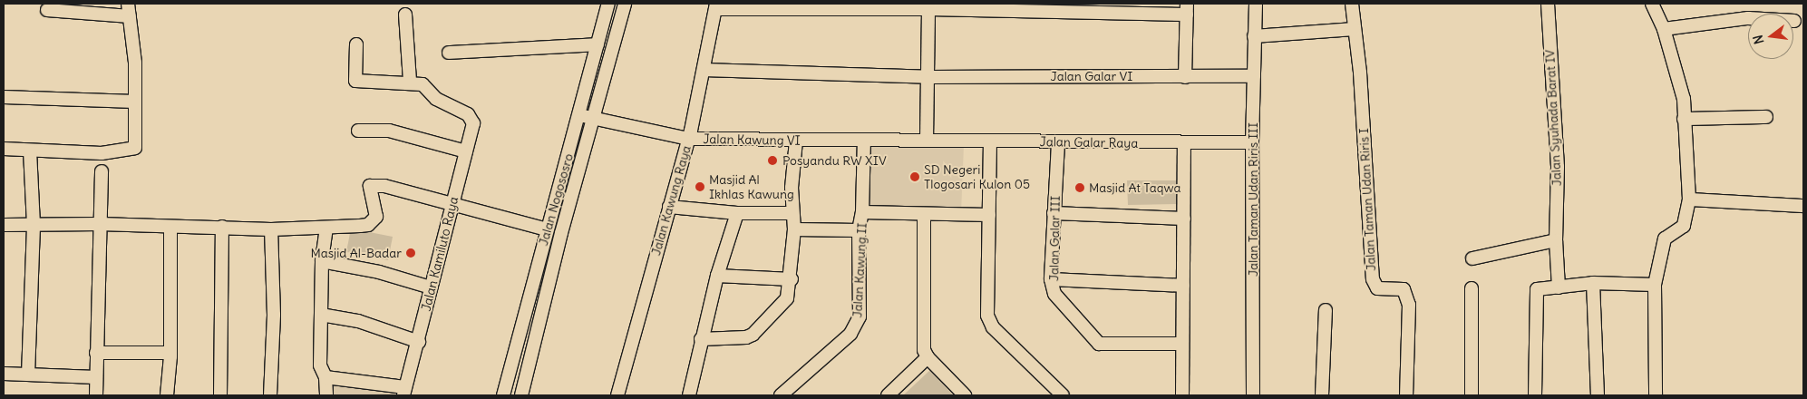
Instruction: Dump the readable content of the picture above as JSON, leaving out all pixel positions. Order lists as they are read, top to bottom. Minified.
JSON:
{"streets":{"street":["Jalan Galar VI","Jalan Syuhada Barat IV","Jalan Kawung VI","Jalan Galar Raya","Jalan Nogososro","Jalan Taman Udan Riris III","Jalan Taman Udan Riris I","Jalan Kawung Raya","Jalan Galar III","Jalan Kamiluto Raya","Jalan Kawung II"]},"crossings":[["Jalan Galar VI","Jalan Taman Udan Riris III"],["Jalan Galar VI","Jalan Kawung Raya"],["Jalan Kawung VI","Jalan Galar Raya"],["Jalan Kawung VI","Jalan Nogososro"],["Jalan Kawung VI","Jalan Kawung Raya"],["Jalan Kawung VI","Jalan Kawung II"],["Jalan Galar Raya","Jalan Taman Udan Riris III"],["Jalan Galar Raya","Jalan Galar III"]],"places":["Posyandu RW XIV","SD Negeri Tlogosari Kulon 05","Masjid Al Ikhlas Kawung","Masjid At Taqwa","Masjid Al-Badar"],"north":"left"}
